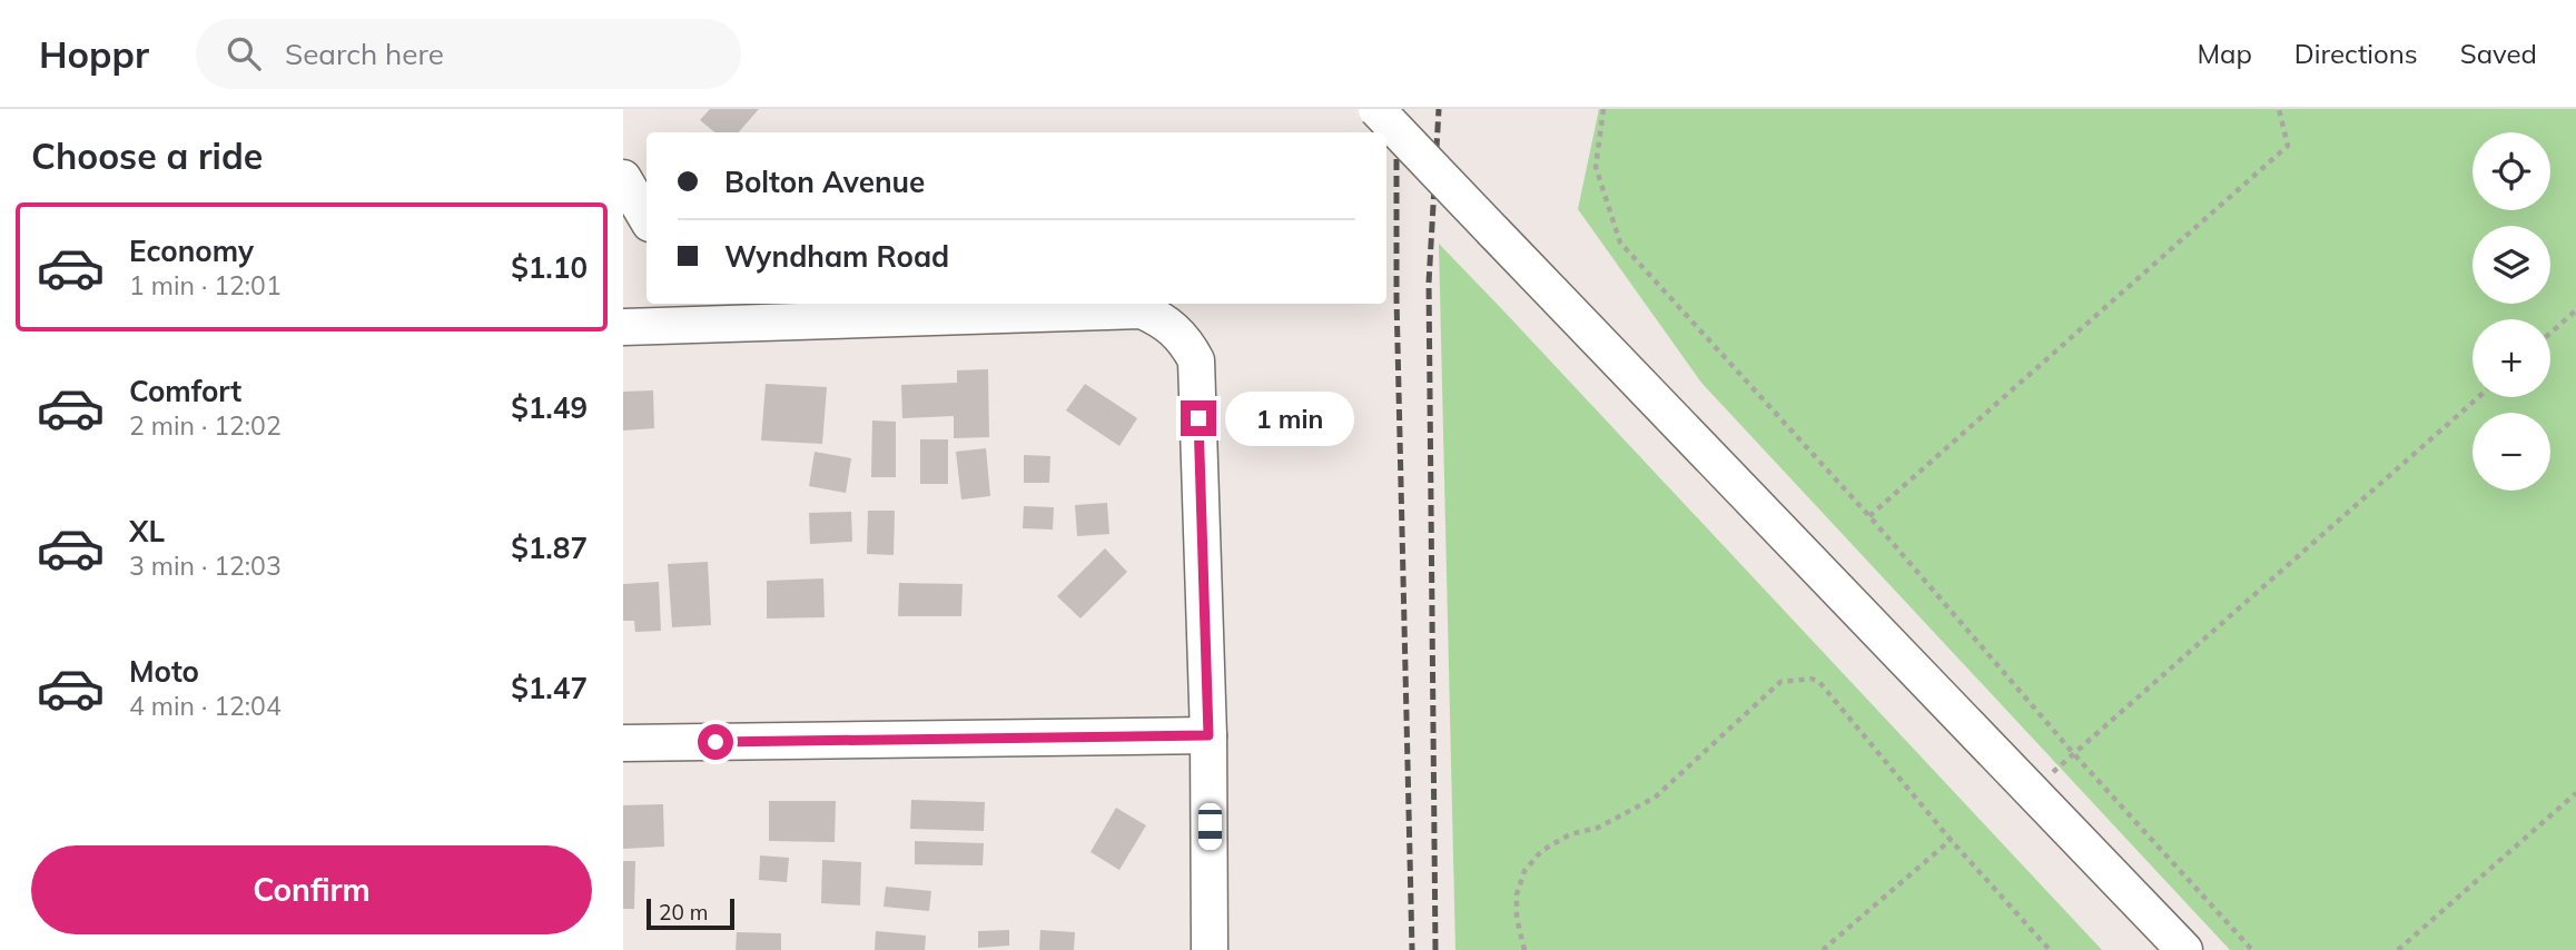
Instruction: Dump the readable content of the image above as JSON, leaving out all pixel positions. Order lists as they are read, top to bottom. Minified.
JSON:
{"scale_bar":"20 m","page":{"header":"Hoppr","search":"Search here","nav":["Map","Directions","Saved"],"heading":"Choose a ride","map_buttons":["+","−"],"banner":["Bolton Avenue","Wyndham Road"],"list":[{"name":"Economy","note":"1 min · 12:01","value":"$1.10"},{"name":"Comfort","note":"2 min · 12:02","value":"$1.49"},{"name":"XL","note":"3 min · 12:03","value":"$1.87"},{"name":"Moto","note":"4 min · 12:04","value":"$1.47"}],"bubble":"1 min","buttons":"Confirm","scale":"20 m"}}
